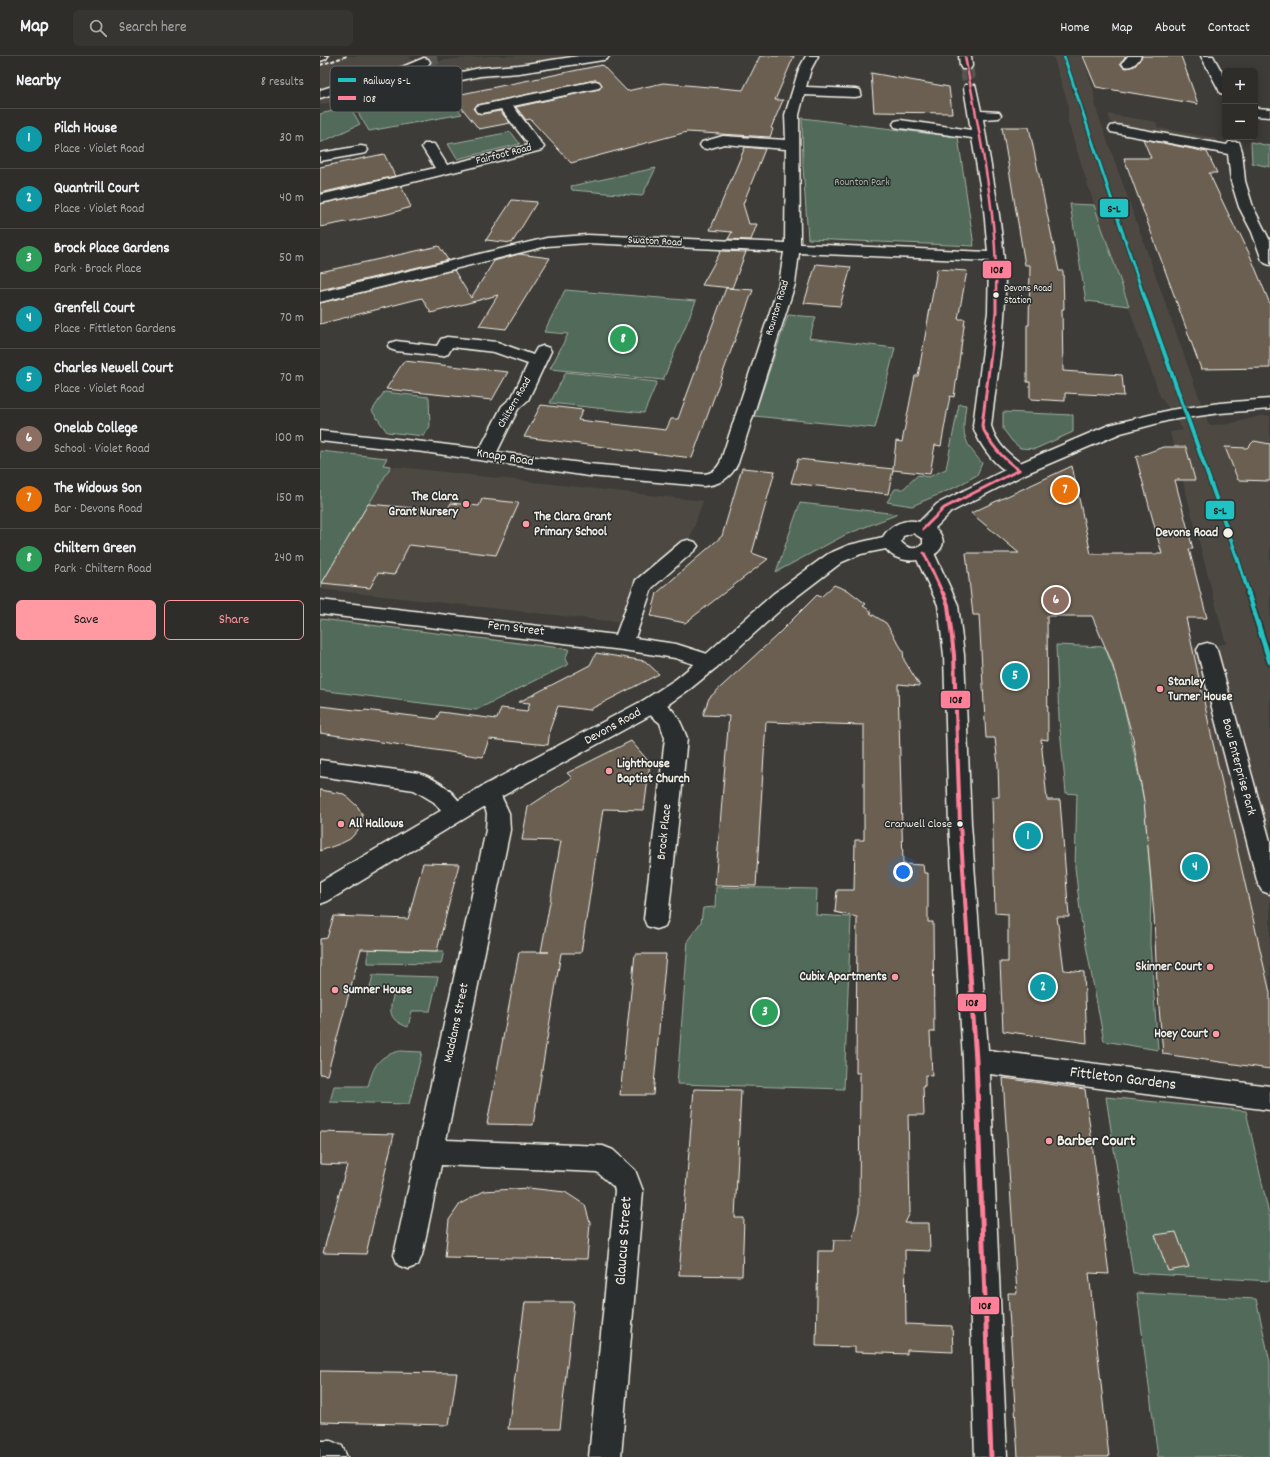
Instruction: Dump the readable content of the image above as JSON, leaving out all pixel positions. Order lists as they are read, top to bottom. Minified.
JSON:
{"streets":{"street":["Fairfoot Road","Swaton Road","Rounton Road","Chiltern Road","Knapp Road","Fern Street","Devons Road","Bow Enterprise Park","Brock Place","Maddams Street","Fittleton Gardens","Glaucus Street"]},"crossings":[["Swaton Road","Rounton Road"],["Rounton Road","Knapp Road"],["Chiltern Road","Knapp Road"],["Fern Street","Devons Road"],["Devons Road","Brock Place"],["Devons Road","Maddams Street"],["Maddams Street","Glaucus Street"]],"parks":["Rounton Park"],"places":["Devons Road Station","The Clara Grant Nursery","The Clara Grant Primary School","Devons Road","Stanley Turner House","Lighthouse Baptist Church","All Hallows","Cranwell Close","Skinner Court","Cubix Apartments","Sumner House","Hoey Court","Barber Court"],"lines":["rail line S-L","transit line 108"],"legend":["Railway S-L","108"],"page":{"header":"Map","search":"Search here","nav":["Home","Map","About","Contact"],"heading":["Nearby","8 results"],"map_buttons":["+","−"],"list":[{"mark":"1","name":"Pilch House","note":"Place · Violet Road","value":"30 m"},{"mark":"2","name":"Quantrill Court","note":"Place · Violet Road","value":"40 m"},{"mark":"3","name":"Brock Place Gardens","note":"Park · Brock Place","value":"50 m"},{"mark":"4","name":"Grenfell Court","note":"Place · Fittleton Gardens","value":"70 m"},{"mark":"5","name":"Charles Newell Court","note":"Place · Violet Road","value":"70 m"},{"mark":"6","name":"Onelab College","note":"School · Violet Road","value":"100 m"},{"mark":"7","name":"The Widows Son","note":"Bar · Devons Road","value":"150 m"},{"mark":"8","name":"Chiltern Green","note":"Park · Chiltern Road","value":"240 m"}],"pins":["8","7","6","5","1","4","2","3"],"buttons":["Save","Share"]}}
